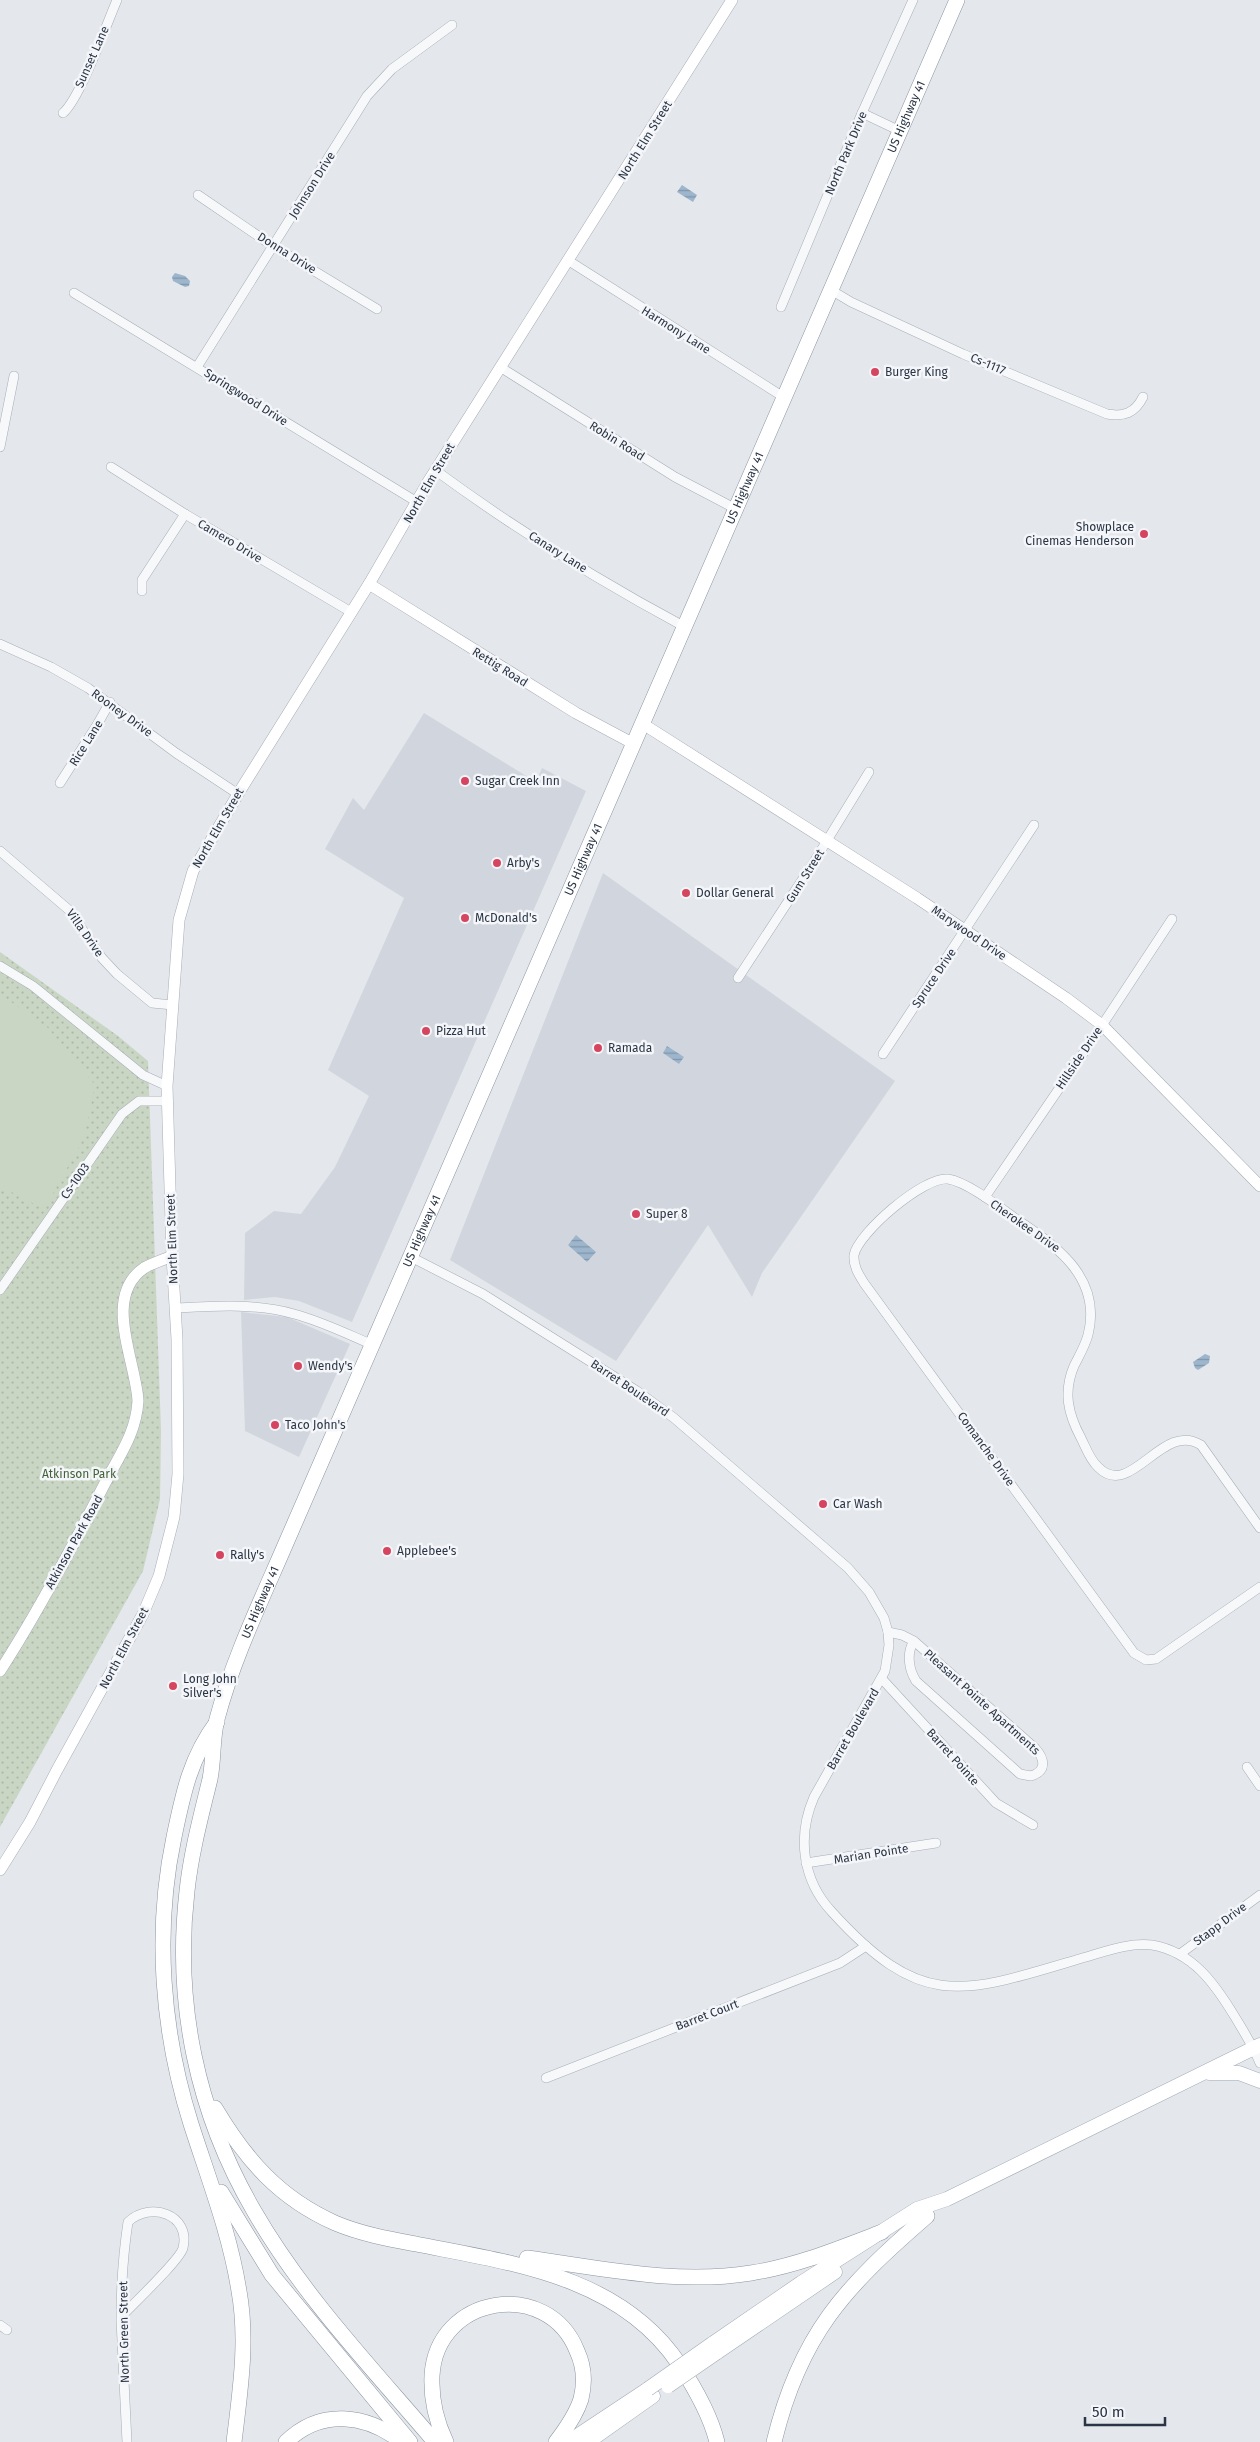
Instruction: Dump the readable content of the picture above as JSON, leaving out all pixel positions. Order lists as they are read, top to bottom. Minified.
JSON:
{"streets":{"highway":["US Highway 41"],"street":["Sunset Lane","North Elm Street","North Park Drive","Johnson Drive","Donna Drive","Harmony Lane","Cs-1117","Springwood Drive","Robin Road","Camero Drive","Canary Lane","Rettig Road","Rooney Drive","Rice Lane","Gum Street","Villa Drive","Marywood Drive","Spruce Drive","Hillside Drive","Cs-1003","Cherokee Drive","Barret Boulevard","Comanche Drive","Atkinson Park Road","Pleasant Pointe Apartments","Barret Pointe","Marian Pointe","Stapp Drive","Barret Court","North Green Street"]},"crossings":[["US Highway 41","Harmony Lane"],["US Highway 41","Cs-1117"],["US Highway 41","Robin Road"],["US Highway 41","Canary Lane"],["US Highway 41","Rettig Road"],["US Highway 41","Marywood Drive"],["US Highway 41","Barret Boulevard"],["North Elm Street","Harmony Lane"],["North Elm Street","Springwood Drive"],["North Elm Street","Robin Road"],["North Elm Street","Camero Drive"],["North Elm Street","Canary Lane"],["North Elm Street","Rettig Road"],["North Elm Street","Rooney Drive"],["North Elm Street","Villa Drive"],["North Elm Street","Cs-1003"],["North Elm Street","Atkinson Park Road"],["Johnson Drive","Donna Drive"],["Johnson Drive","Springwood Drive"],["Rooney Drive","Rice Lane"],["Gum Street","Marywood Drive"],["Marywood Drive","Spruce Drive"],["Marywood Drive","Hillside Drive"],["Hillside Drive","Cherokee Drive"],["Hillside Drive","Comanche Drive"],["Cherokee Drive","Comanche Drive"],["Barret Boulevard","Pleasant Pointe Apartments"],["Barret Boulevard","Barret Pointe"],["Barret Boulevard","Marian Pointe"],["Barret Boulevard","Stapp Drive"],["Barret Boulevard","Barret Court"]],"parks":["Atkinson Park"],"places":["Burger King","Showplace Cinemas Henderson","Sugar Creek Inn","Arby's","Dollar General","McDonald's","Pizza Hut","Ramada","Super 8","Wendy's","Taco John's","Car Wash","Applebee's","Rally's","Long John Silver's"],"scale_bar":"50 m"}
